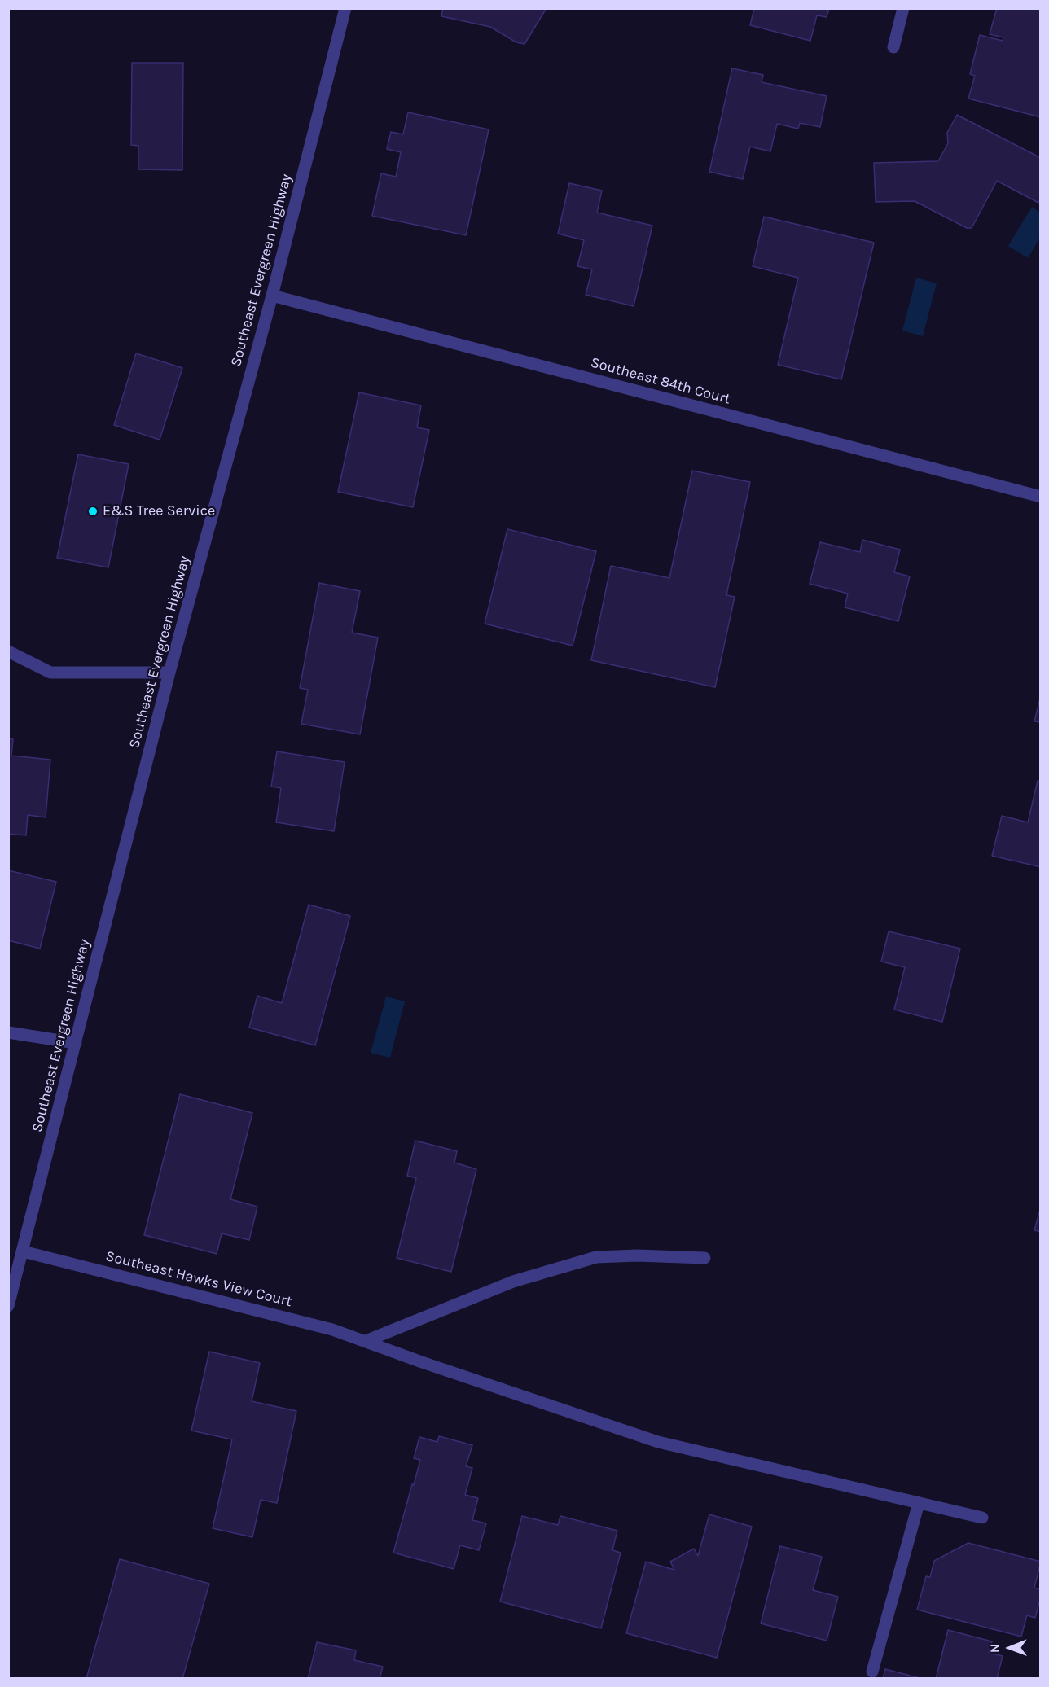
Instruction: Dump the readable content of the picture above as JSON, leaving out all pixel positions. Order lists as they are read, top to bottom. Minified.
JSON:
{"streets":{"street":["Southeast Evergreen Highway","Southeast 84th Court","Southeast Hawks View Court"]},"crossings":[["Southeast Evergreen Highway","Southeast 84th Court"],["Southeast Evergreen Highway","Southeast Hawks View Court"]],"places":["E&S Tree Service"],"north":"left"}
